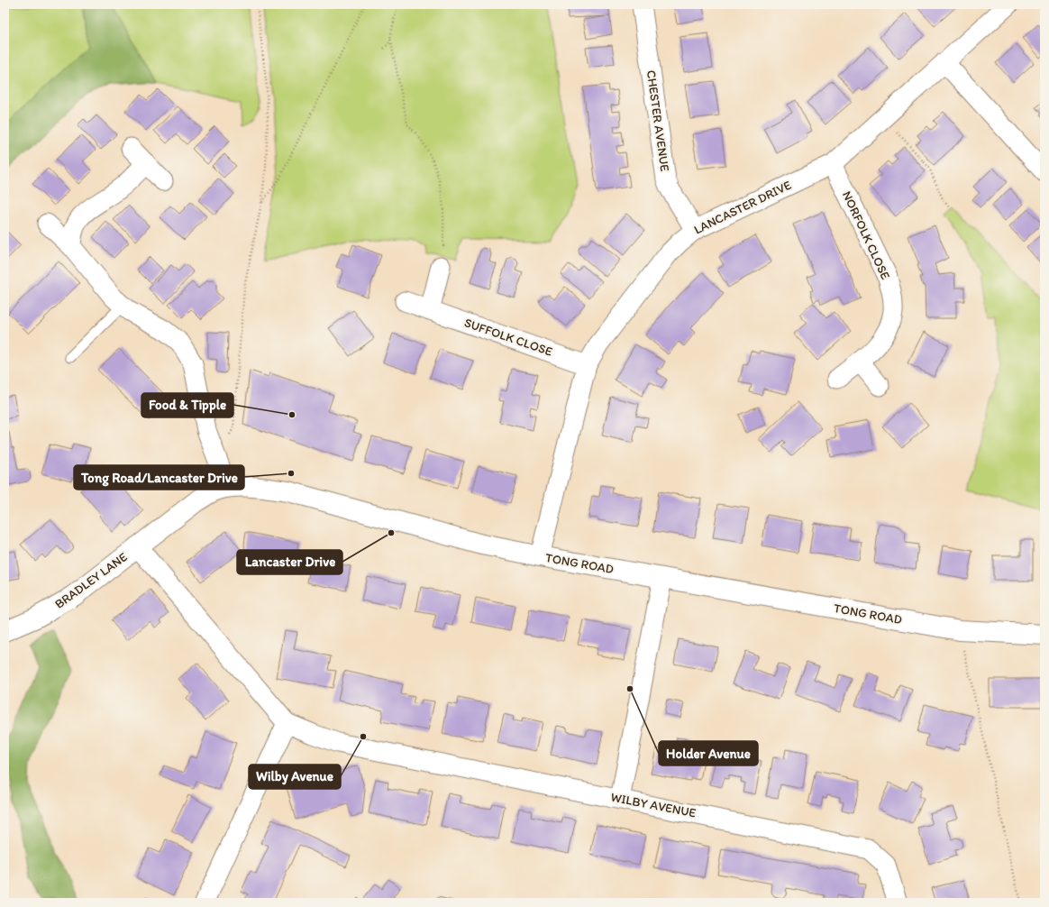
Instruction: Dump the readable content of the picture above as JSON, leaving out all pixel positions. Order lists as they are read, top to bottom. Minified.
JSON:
{"streets":{"street":["CHESTER AVENUE","LANCASTER DRIVE","NORFOLK CLOSE","SUFFOLK CLOSE","TONG ROAD","BRADLEY LANE","WILBY AVENUE"]},"crossings":[["CHESTER AVENUE","LANCASTER DRIVE"],["LANCASTER DRIVE","NORFOLK CLOSE"],["LANCASTER DRIVE","SUFFOLK CLOSE"],["LANCASTER DRIVE","TONG ROAD"],["TONG ROAD","BRADLEY LANE"],["TONG ROAD","WILBY AVENUE"],["BRADLEY LANE","WILBY AVENUE"]],"places":["Food & Tipple","Tong Road/Lancaster Drive","Lancaster Drive","Holder Avenue","Wilby Avenue"]}
